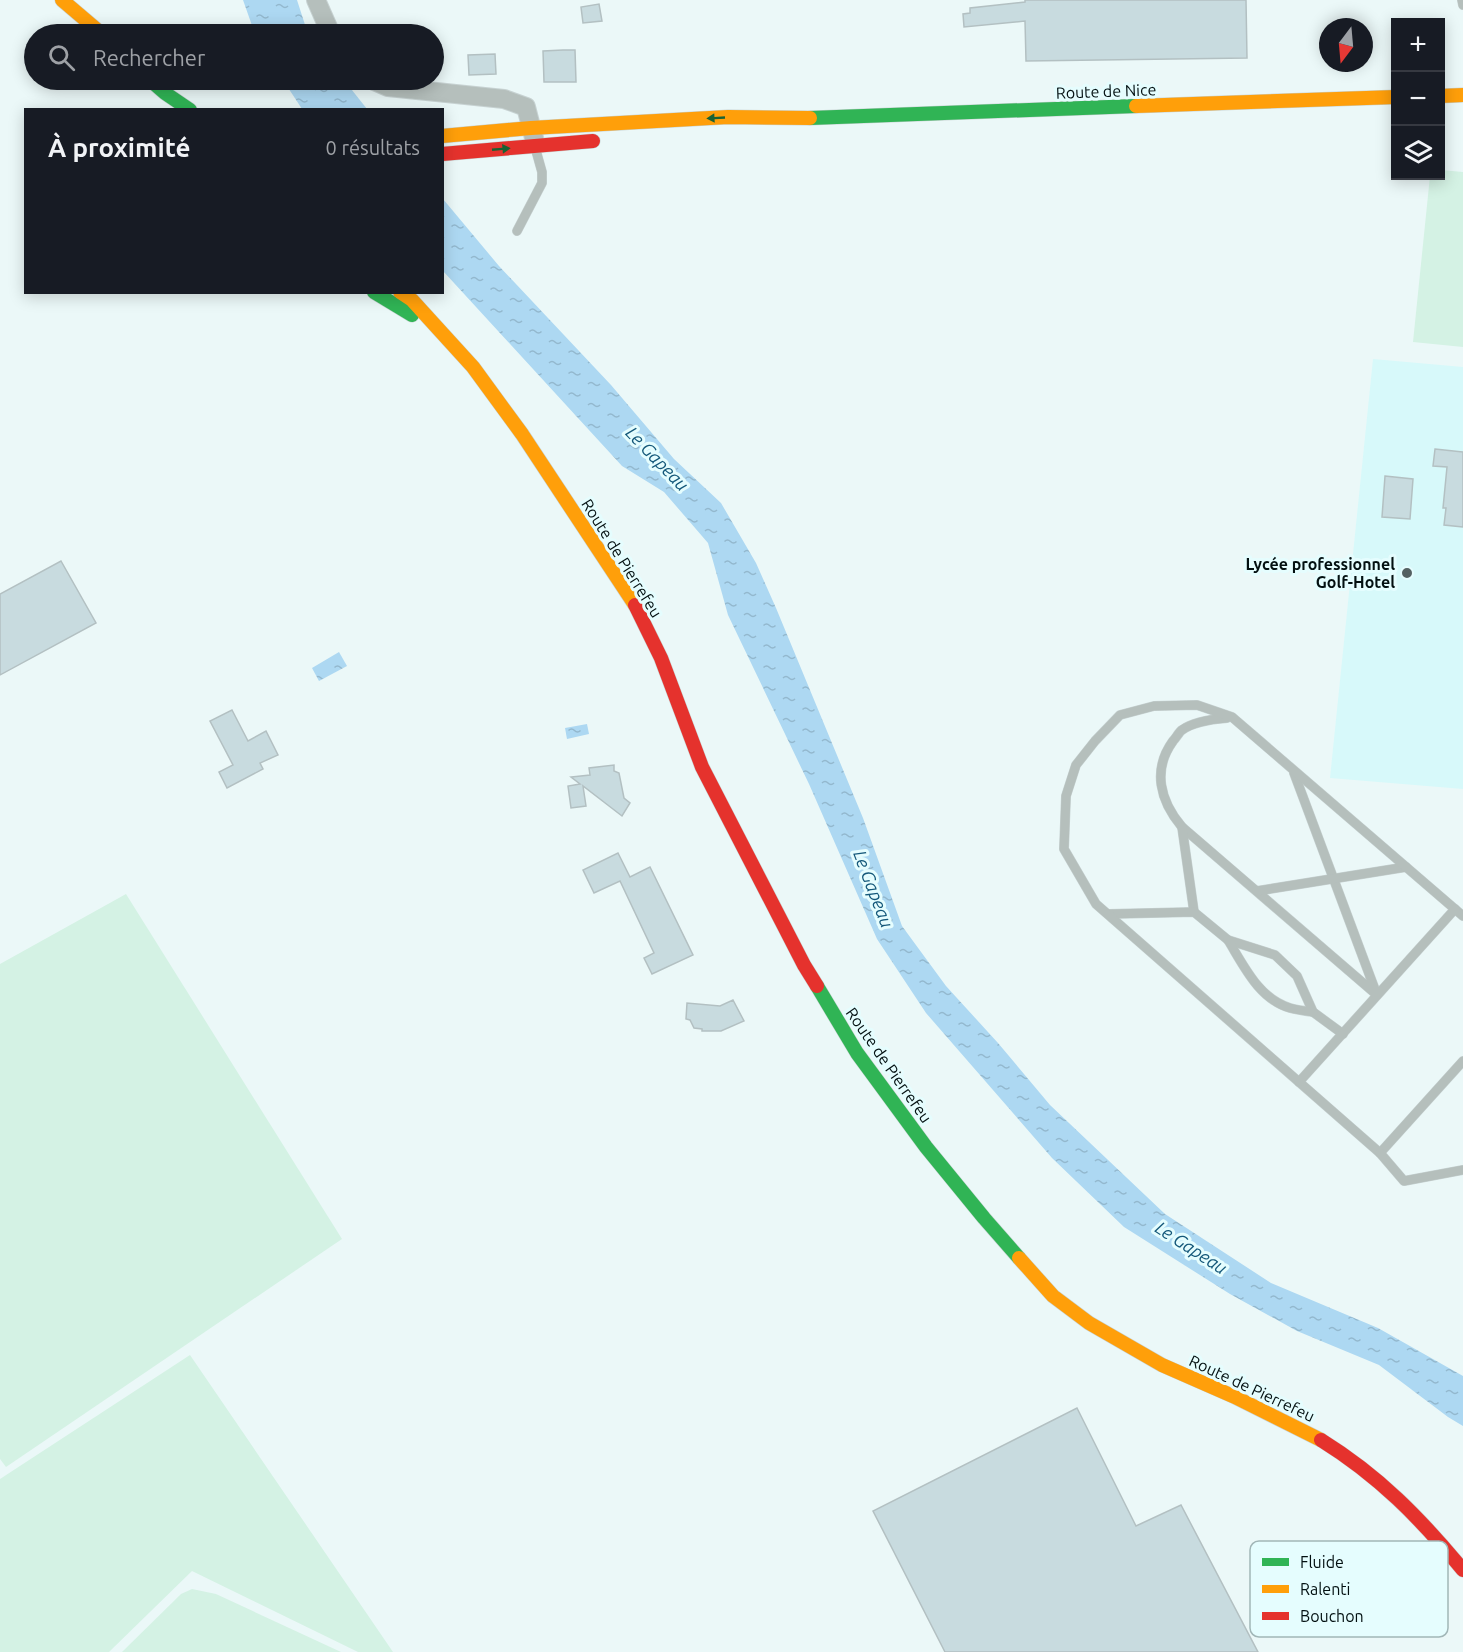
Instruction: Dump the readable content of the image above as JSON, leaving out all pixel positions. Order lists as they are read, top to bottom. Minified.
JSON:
{"streets":{"main road":["Route de Nice","Route de Pierrefeu"]},"water":["Le Gapeau"],"places":["Lycée professionnel Golf-Hotel"],"legend":["Fluide","Ralenti","Bouchon"],"north":"bottom","page":{"map_buttons":["+","−"],"search":"Rechercher","heading":["À proximité","0 résultats"]}}
